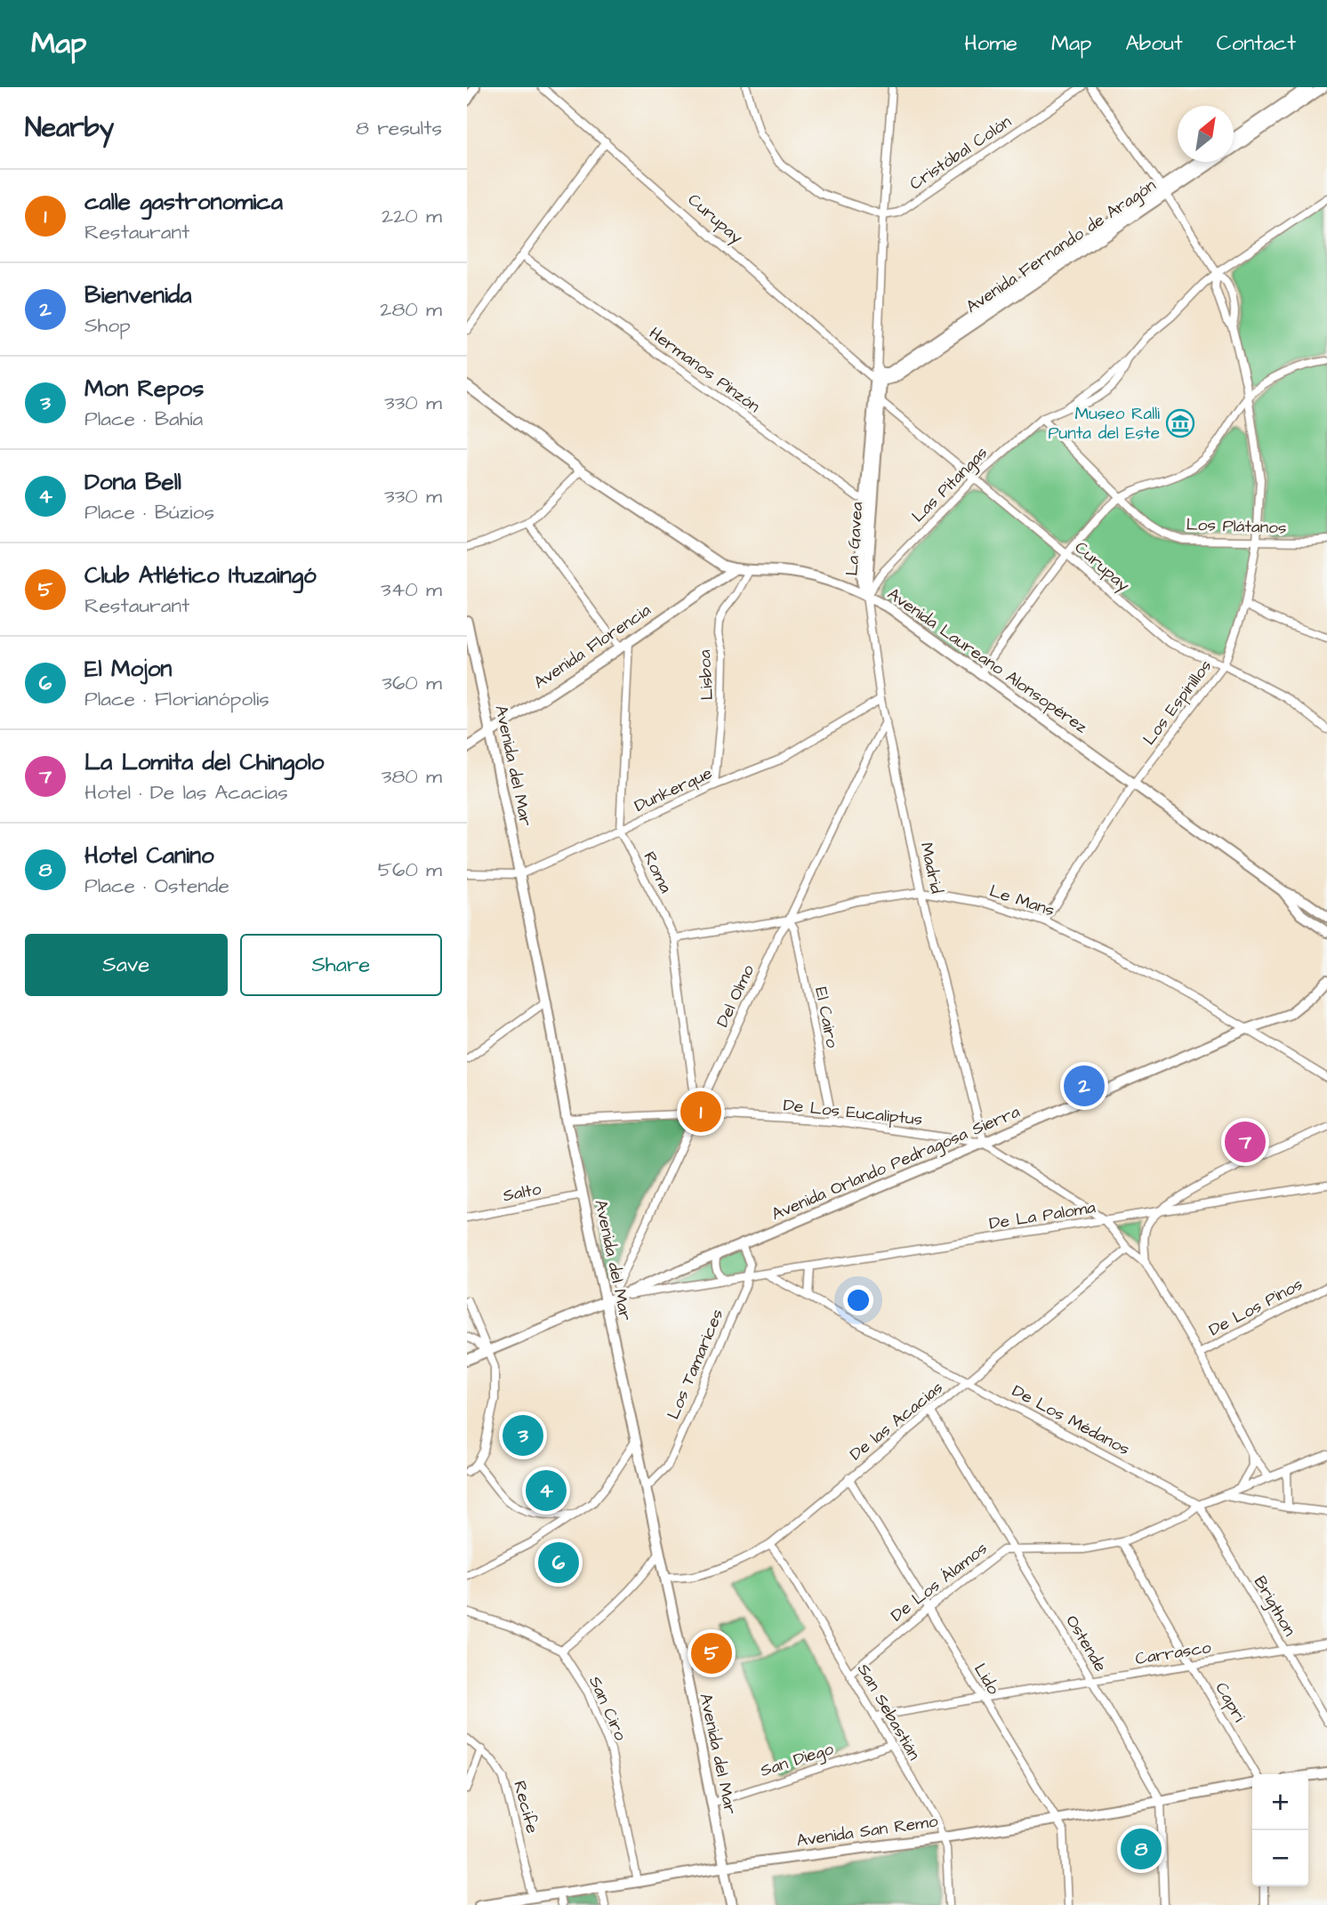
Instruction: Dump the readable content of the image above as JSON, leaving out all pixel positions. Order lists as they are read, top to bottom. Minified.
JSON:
{"streets":{"street":["Cristóbal Colón","Curupay","Avenida Fernando de Aragón","Hermanos Pinzón","Las Pitangas","Los Plátanos","La Gavea","Avenida Florencia","Avenida Laureano Alonsopérez","Lisboa","Los Espinillos","Avenida del Mar","Dunkerque","Madrid","Roma","Le Mans","Del Olmo","El Cairo","De Los Eucaliptus","Avenida Orlando Pedragosa Sierra","Salto","De La Paloma","De Los Pinos","Los Tamarices","De Los Médanos","De las Acacias","De Los Álamos","Brigthon","Ostende","Carrasco","Lido","Capri","San Ciro","San Sebastián","San Diego","Recife","Avenida San Remo"]},"crossings":[["Cristóbal Colón","La Gavea"],["Curupay","Avenida Fernando de Aragón"],["Curupay","Las Pitangas"],["Curupay","La Gavea"],["Curupay","Los Espinillos"],["Avenida Fernando de Aragón","La Gavea"],["Avenida Fernando de Aragón","Los Espinillos"],["Hermanos Pinzón","La Gavea"],["Las Pitangas","Los Plátanos"],["Las Pitangas","La Gavea"],["Las Pitangas","Avenida Laureano Alonsopérez"],["Las Pitangas","Los Espinillos"],["Las Pitangas","Madrid"],["Los Plátanos","Los Espinillos"],["La Gavea","Avenida Laureano Alonsopérez"],["La Gavea","Madrid"],["Avenida Florencia","Avenida Laureano Alonsopérez"],["Avenida Florencia","Avenida del Mar"],["Avenida Florencia","Roma"],["Avenida Laureano Alonsopérez","Lisboa"],["Avenida Laureano Alonsopérez","Los Espinillos"],["Avenida Laureano Alonsopérez","Madrid"],["Lisboa","Dunkerque"],["Los Espinillos","Le Mans"],["Avenida del Mar","Dunkerque"],["Avenida del Mar","De Los Eucaliptus"],["Avenida del Mar","Avenida Orlando Pedragosa Sierra"],["Avenida del Mar","Salto"],["Avenida del Mar","Los Tamarices"],["Avenida del Mar","De las Acacias"],["Avenida del Mar","San Diego"],["Avenida del Mar","Avenida San Remo"],["Dunkerque","Madrid"],["Dunkerque","Roma"],["Madrid","Le Mans"],["Madrid","Del Olmo"],["Madrid","De Los Eucaliptus"],["Madrid","Avenida Orlando Pedragosa Sierra"],["Roma","Le Mans"],["Roma","Del Olmo"],["Roma","De Los Eucaliptus"],["Le Mans","Del Olmo"],["Le Mans","El Cairo"],["Le Mans","Avenida Orlando Pedragosa Sierra"],["Del Olmo","El Cairo"],["Del Olmo","De Los Eucaliptus"],["El Cairo","De Los Eucaliptus"],["De Los Eucaliptus","Avenida Orlando Pedragosa Sierra"],["De Los Eucaliptus","De La Paloma"],["De Los Eucaliptus","De Los Pinos"],["De Los Eucaliptus","De las Acacias"],["Avenida Orlando Pedragosa Sierra","De La Paloma"],["Avenida Orlando Pedragosa Sierra","Los Tamarices"],["De La Paloma","Los Tamarices"],["De La Paloma","De Los Médanos"],["De Los Médanos","De las Acacias"],["De Los Médanos","De Los Álamos"],["De Los Médanos","Brigthon"],["De las Acacias","Ostende"],["De las Acacias","Lido"],["De las Acacias","San Sebastián"],["De Los Álamos","Brigthon"],["De Los Álamos","Ostende"],["De Los Álamos","Lido"],["De Los Álamos","Capri"],["De Los Álamos","San Sebastián"],["Brigthon","Carrasco"],["Ostende","Carrasco"],["Ostende","Avenida San Remo"],["Carrasco","Lido"],["Carrasco","Capri"],["Carrasco","San Sebastián"],["Lido","Avenida San Remo"],["San Ciro","Avenida San Remo"],["San Sebastián","San Diego"],["San Sebastián","Avenida San Remo"],["Recife","Avenida San Remo"]],"places":{"museum":["Museo Ralli Punta del Este"]},"north":"top right","page":{"header":"Map","nav":["Home","Map","About","Contact"],"heading":["Nearby","8 results"],"list":[{"mark":"1","name":"calle gastronomica","note":"Restaurant","value":"220 m"},{"mark":"2","name":"Bienvenida","note":"Shop","value":"280 m"},{"mark":"3","name":"Mon Repos","note":"Place · Bahía","value":"330 m"},{"mark":"4","name":"Dona Bell","note":"Place · Búzios","value":"330 m"},{"mark":"5","name":"Club Atlético Ituzaingó","note":"Restaurant","value":"340 m"},{"mark":"6","name":"El Mojon","note":"Place · Florianópolis","value":"360 m"},{"mark":"7","name":"La Lomita del Chingolo","note":"Hotel · De las Acacias","value":"380 m"},{"mark":"8","name":"Hotel Canino","note":"Place · Ostende","value":"560 m"}],"buttons":["Save","Share"],"pins":["2","1","7","3","4","6","5","8"],"map_buttons":["+","−"]}}
